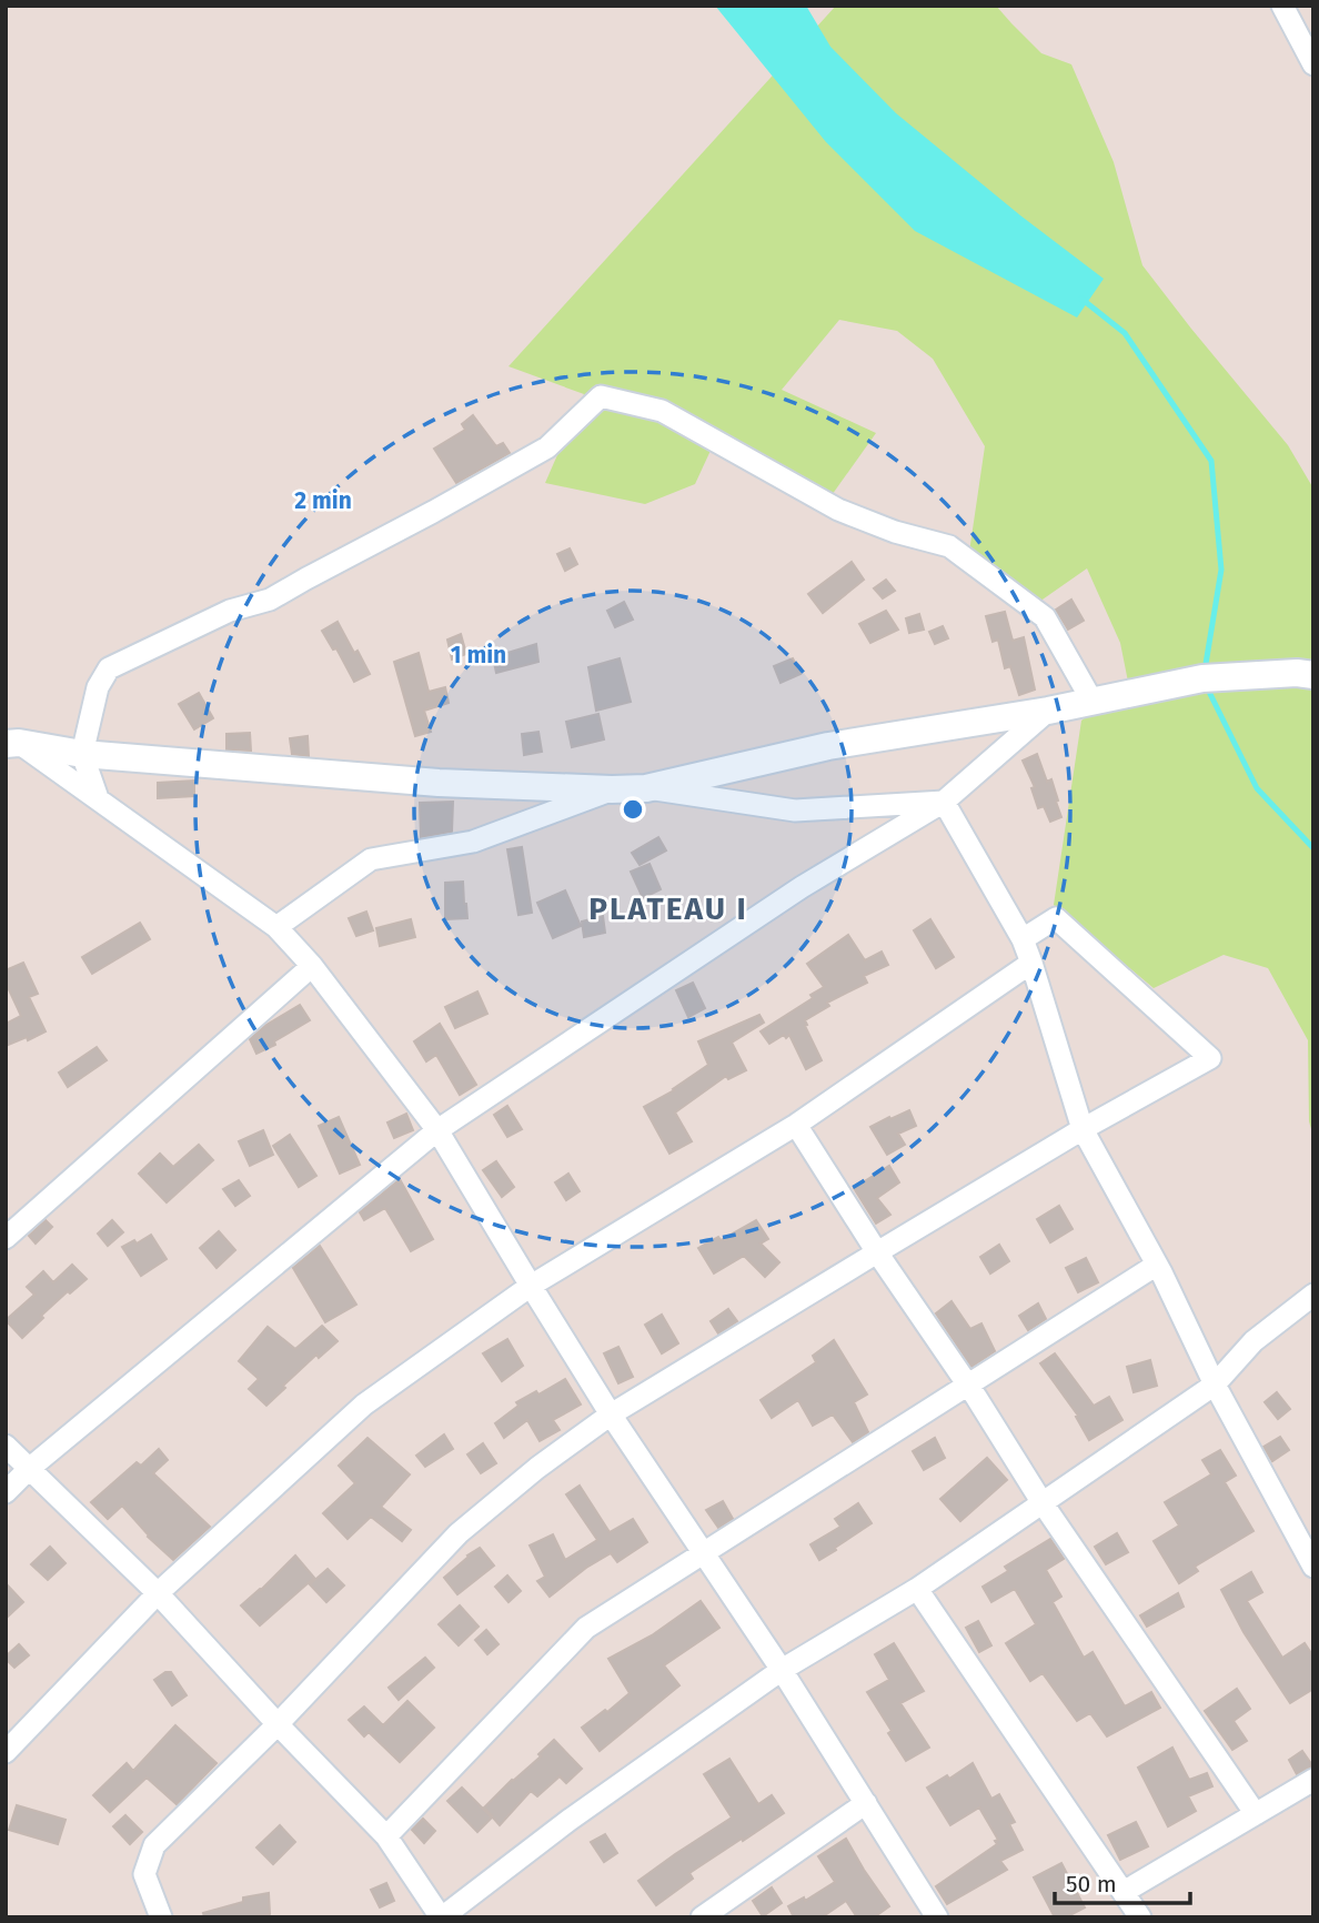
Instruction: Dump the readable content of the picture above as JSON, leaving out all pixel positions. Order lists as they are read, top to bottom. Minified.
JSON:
{"districts":["PLATEAU I"],"scale_bar":"50 m","rings":["2 min","1 min"]}
